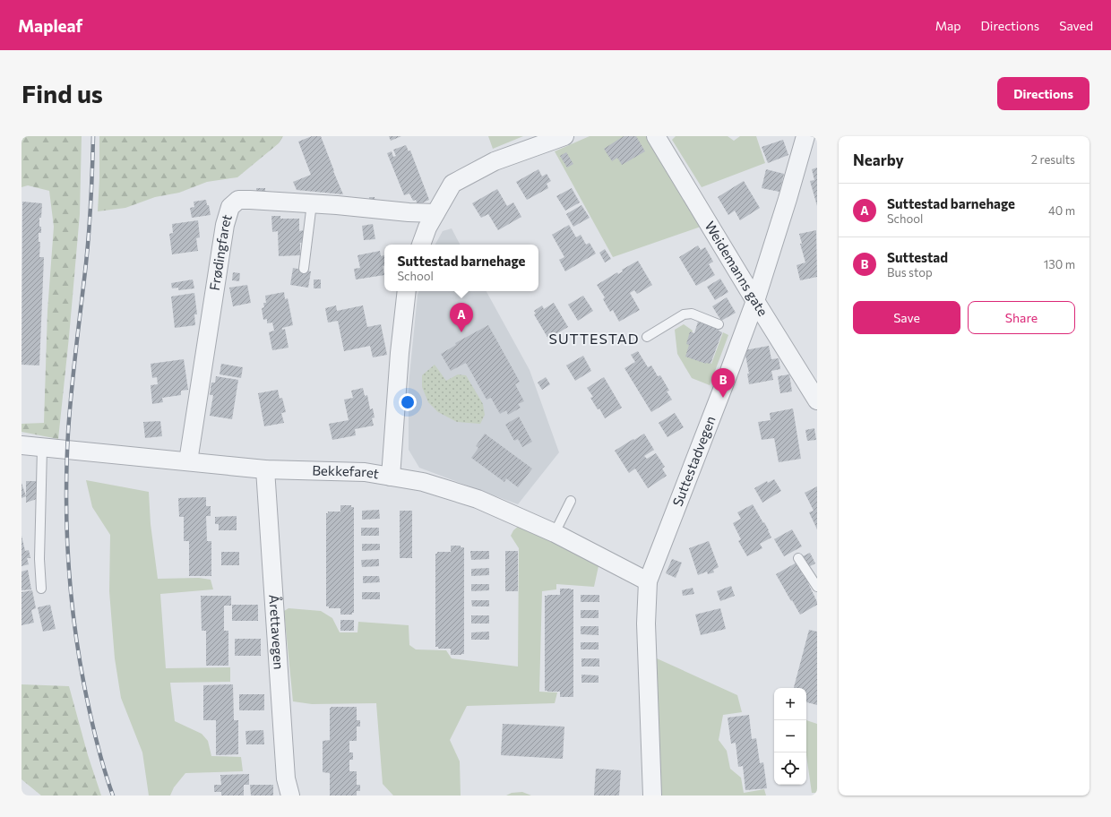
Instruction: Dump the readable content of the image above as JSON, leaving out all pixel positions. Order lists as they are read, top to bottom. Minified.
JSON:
{"streets":{"street":["Frødingfaret","Weidemanns gate","Suttestadvegen","Bekkefaret","Årettavegen"]},"crossings":[["Frødingfaret","Bekkefaret"],["Weidemanns gate","Suttestadvegen"],["Suttestadvegen","Bekkefaret"],["Bekkefaret","Årettavegen"]],"districts":["SUTTESTAD"],"page":{"header":"Mapleaf","nav":["Map","Directions","Saved"],"buttons":["Directions",["Save","Share"]],"title":"Find us","heading":["Nearby","2 results"],"list":[{"mark":"A","name":"Suttestad barnehage","note":"School","value":"40 m"},{"mark":"B","name":"Suttestad","note":"Bus stop","value":"130 m"}],"popup":["Suttestad barnehage","School"],"pins":["A","B"],"map_buttons":["+","−"]}}
